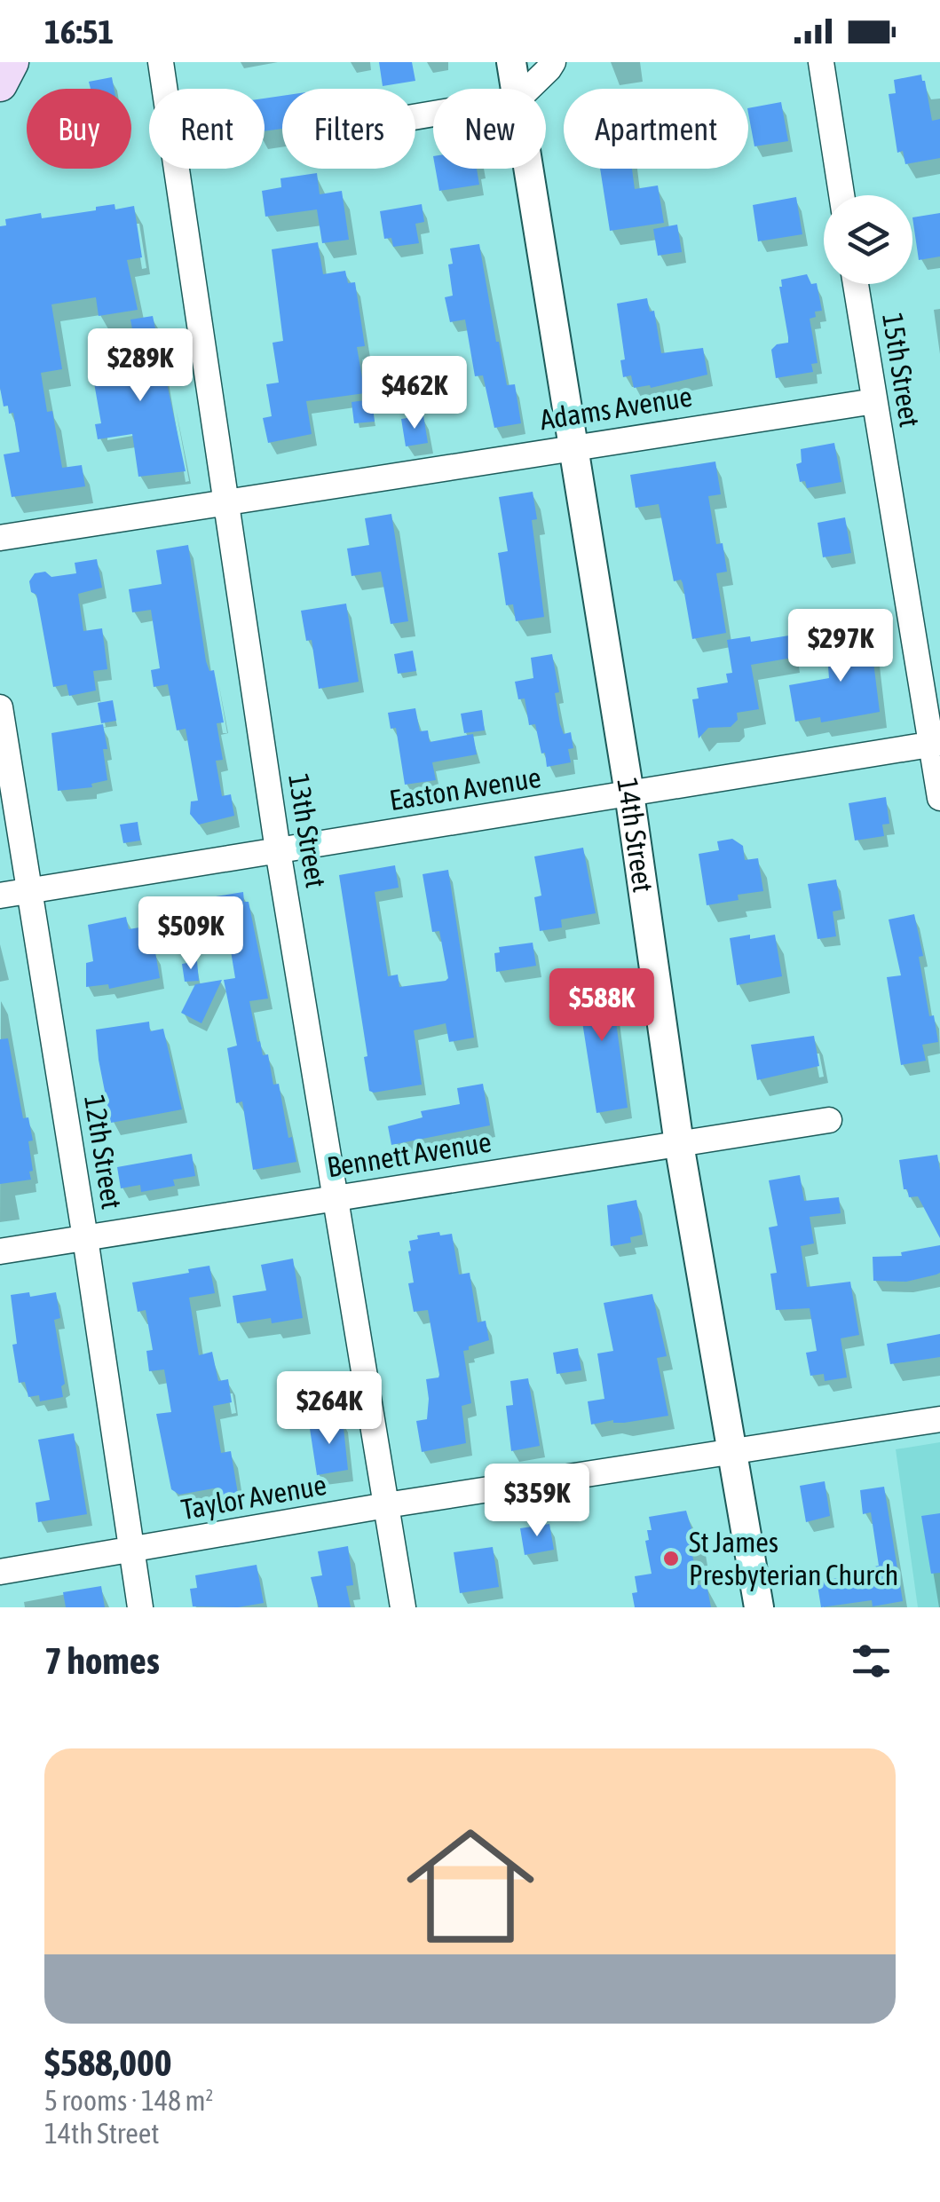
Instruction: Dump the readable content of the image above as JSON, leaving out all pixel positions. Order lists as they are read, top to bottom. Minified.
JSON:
{"streets":{"street":["15th Street","Adams Avenue","Easton Avenue","13th Street","14th Street","12th Street","Bennett Avenue","Taylor Avenue"]},"crossings":[["15th Street","Adams Avenue"],["15th Street","Easton Avenue"],["Adams Avenue","13th Street"],["Adams Avenue","14th Street"],["Easton Avenue","13th Street"],["Easton Avenue","14th Street"],["Easton Avenue","12th Street"],["13th Street","Bennett Avenue"],["13th Street","Taylor Avenue"],["14th Street","Bennett Avenue"],["14th Street","Taylor Avenue"],["12th Street","Bennett Avenue"],["12th Street","Taylor Avenue"]],"places":["St James Presbyterian Church"],"page":{"status":"16:51","chip":["Buy","Rent","Filters","New","Apartment"],"price":["$289K","$462K","$297K","$509K","$588K","$264K","$359K"],"heading":"7 homes","list":[{"name":"$588,000","note":"5 rooms · 148 m² · 14th Street"}]}}
